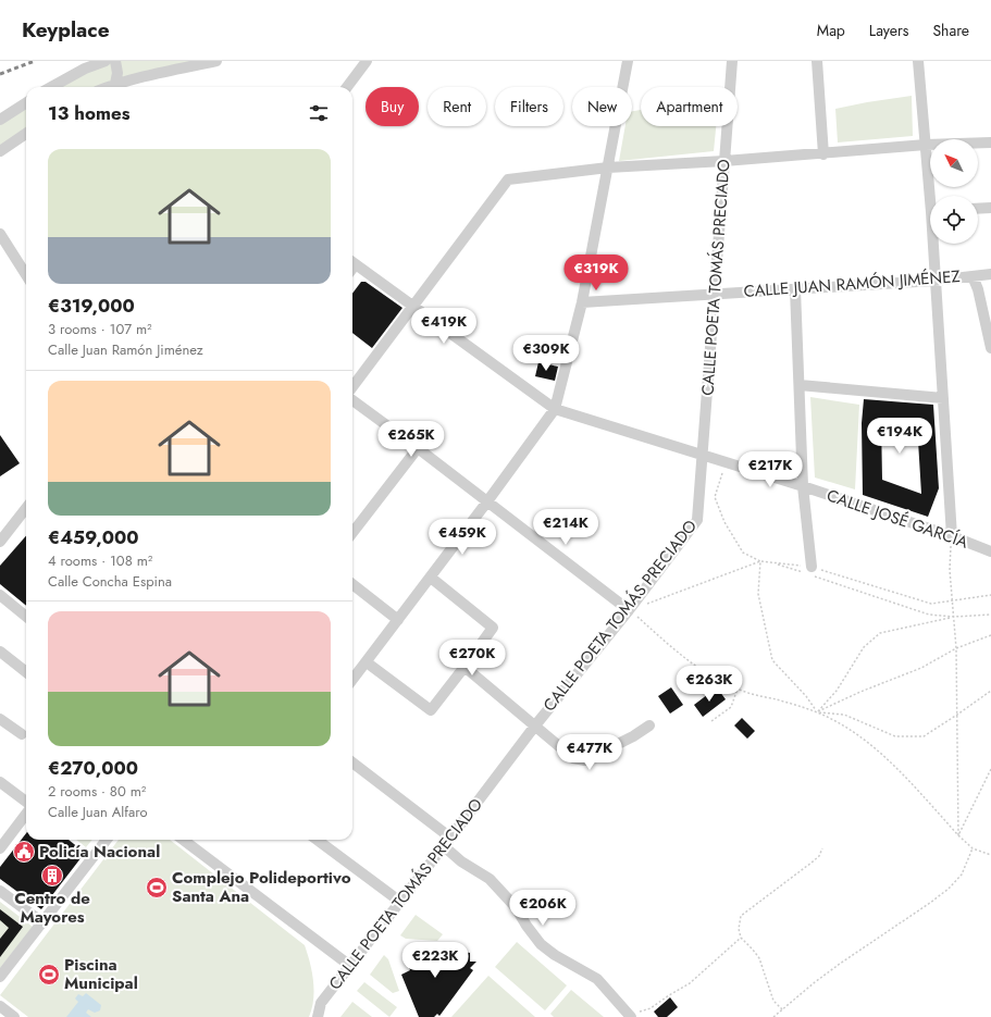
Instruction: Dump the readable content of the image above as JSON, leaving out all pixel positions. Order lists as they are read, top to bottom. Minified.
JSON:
{"streets":{"street":["CALLE POETA TOMÁS PRECIADO","CALLE JUAN RAMÓN JIMÉNEZ","CALLE JOSÉ GARCÍA"]},"crossings":[["CALLE POETA TOMÁS PRECIADO","CALLE JUAN RAMÓN JIMÉNEZ"],["CALLE POETA TOMÁS PRECIADO","CALLE JOSÉ GARCÍA"]],"places":{"public building":["Policía Nacional"],"building":["Centro de Mayores"],"sports":["Complejo Polideportivo Santa Ana","Piscina Municipal"]},"north":"top left","page":{"header":"Keyplace","nav":["Map","Layers","Share"],"chip":["Buy","Rent","Filters","New","Apartment"],"heading":"13 homes","list":[{"name":"€319,000","note":"3 rooms · 107 m² · Calle Juan Ramón Jiménez"},{"name":"€459,000","note":"4 rooms · 108 m² · Calle Concha Espina"},{"name":"€270,000","note":"2 rooms · 80 m² · Calle Juan Alfaro"}],"price":["€319K","€419K","€309K","€194K","€265K","€217K","€214K","€459K","€270K","€263K","€477K","€206K","€223K"]}}
